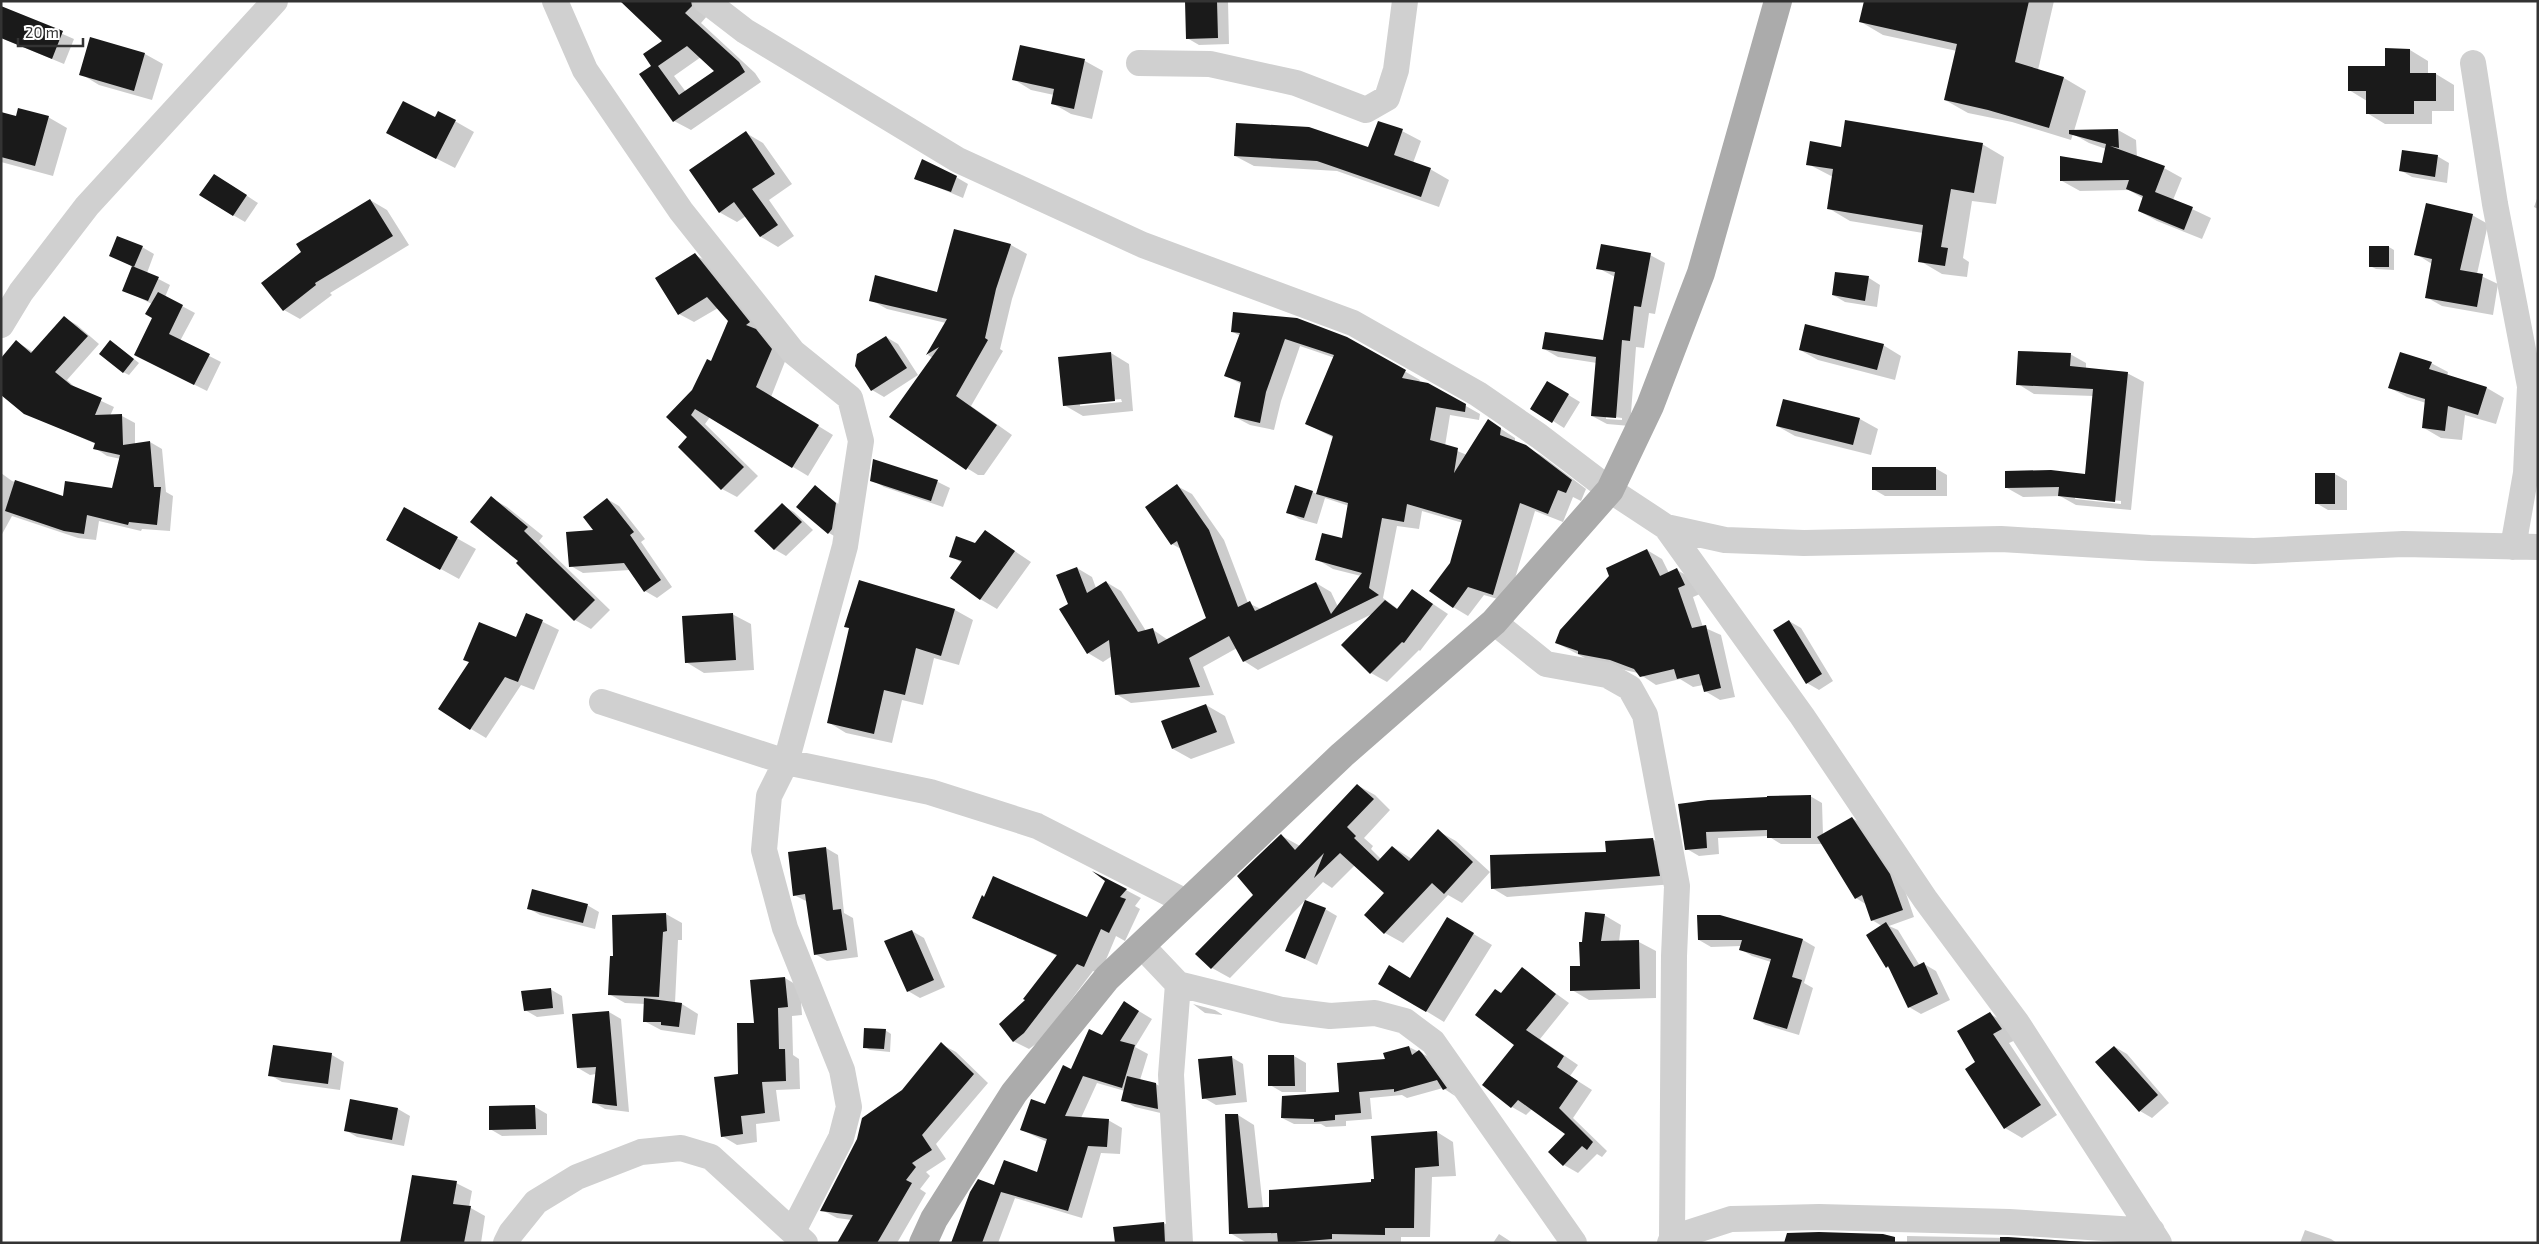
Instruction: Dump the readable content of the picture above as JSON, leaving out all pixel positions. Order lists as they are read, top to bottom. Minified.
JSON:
{"scale_bar":"20 m"}
